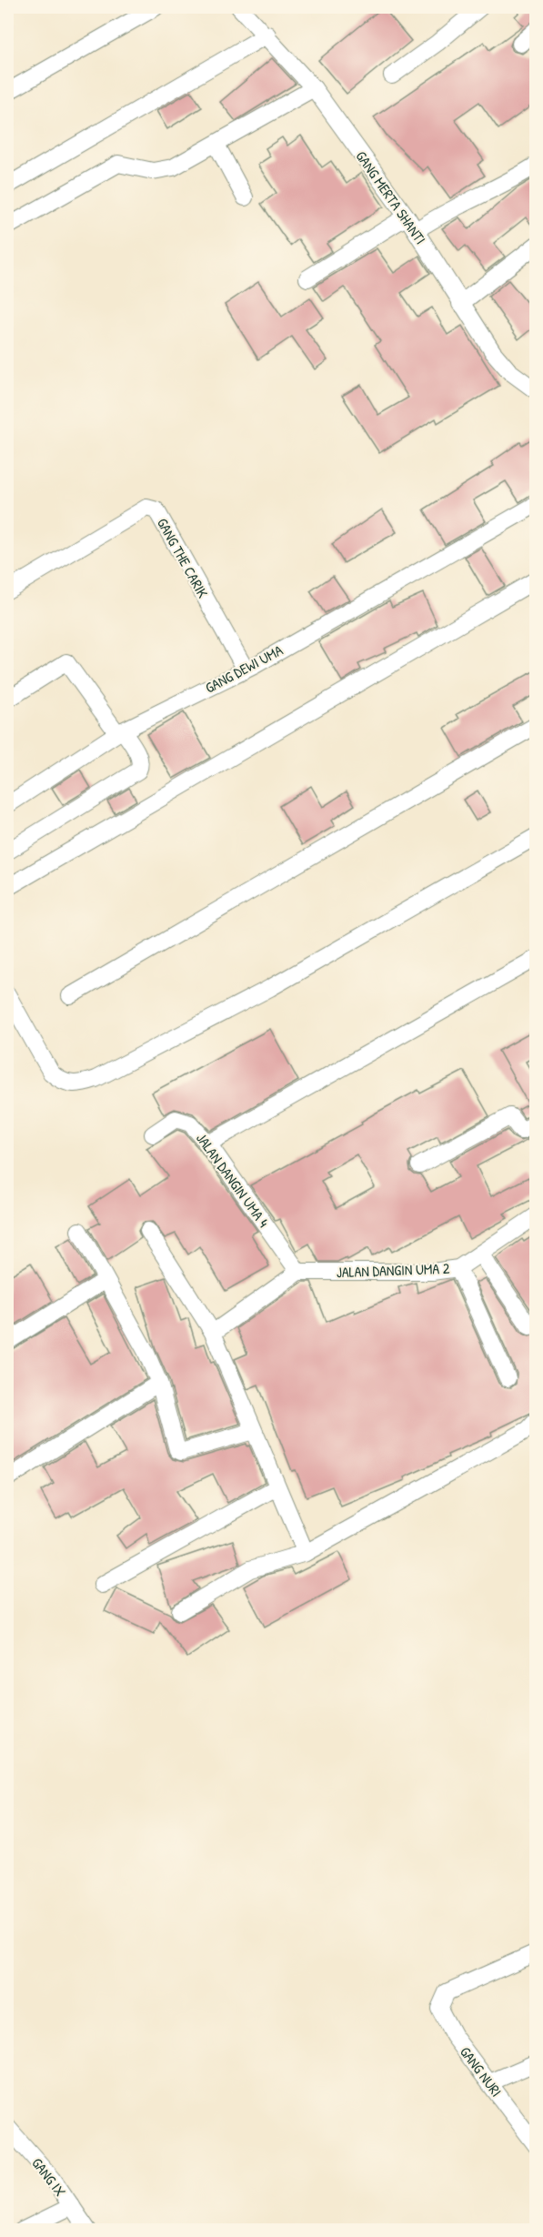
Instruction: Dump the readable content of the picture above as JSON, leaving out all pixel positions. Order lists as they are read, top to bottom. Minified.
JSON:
{"streets":{"street":["GANG MERTA SHANTI","GANG THE CARIK","GANG DEWI UMA","JALAN DANGIN UMA 4","JALAN DANGIN UMA 2","GANG NURI","GANG IX"]},"crossings":[["GANG THE CARIK","GANG DEWI UMA"],["JALAN DANGIN UMA 4","JALAN DANGIN UMA 2"]]}
